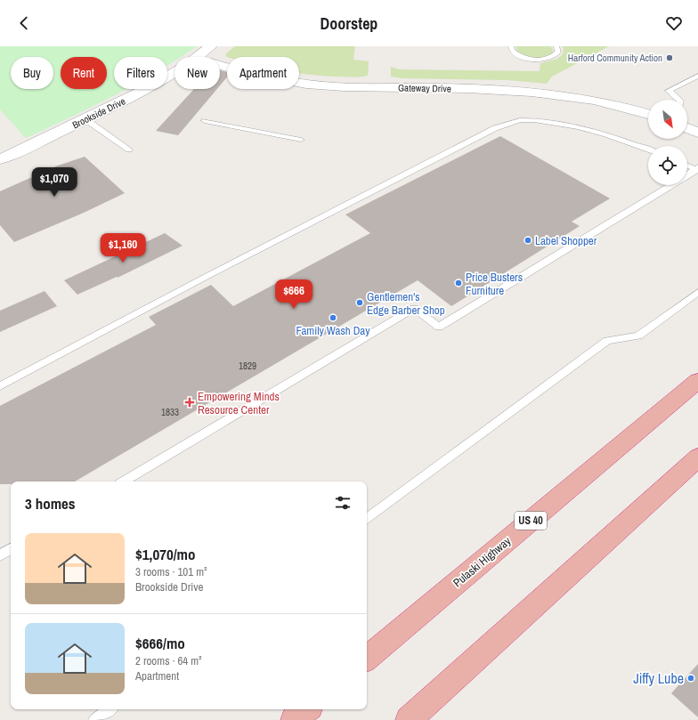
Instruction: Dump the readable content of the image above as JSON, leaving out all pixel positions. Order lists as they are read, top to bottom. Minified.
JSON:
{"streets":{"highway":["US 40","Pulaski Highway"],"street":["Gateway Drive","Brookside Drive"]},"places":{"other":["Harford Community Action","Label Shopper","Price Busters Furniture","Gentlemen's Edge Barber Shop","Family Wash Day","Jiffy Lube"],"health":["Empowering Minds Resource Center"]},"house_numbers":["1829","1833"],"north":"bottom right","page":{"header":"Doorstep","chip":["Buy","Rent","Filters","New","Apartment"],"price":["$1,070","$1,160","$666"],"heading":"3 homes","list":[{"name":"$1,070/mo","note":"3 rooms · 101 m² · Brookside Drive"},{"name":"$666/mo","note":"2 rooms · 64 m² · Apartment"}]}}
